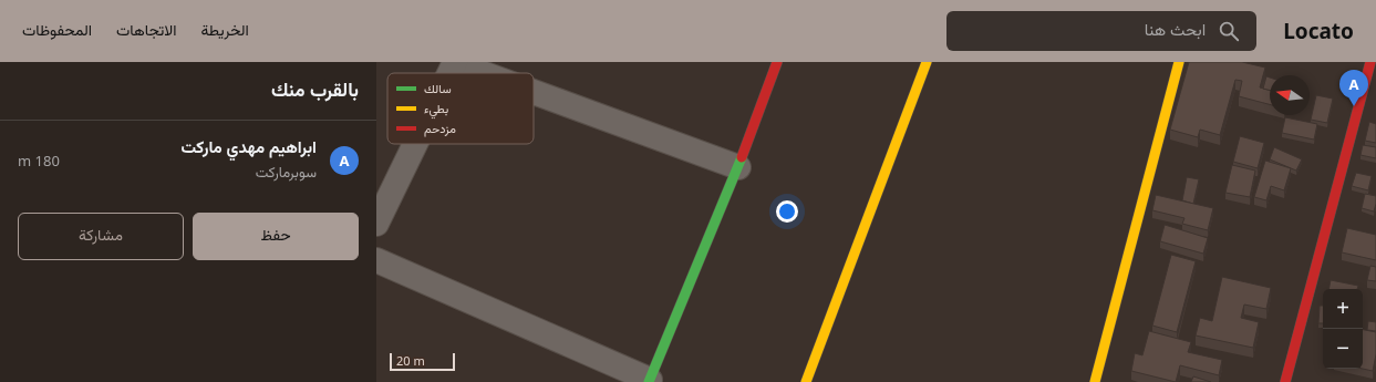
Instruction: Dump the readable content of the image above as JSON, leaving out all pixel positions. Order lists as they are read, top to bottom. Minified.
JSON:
{"legend":["سالك","بطيء","مزدحم"],"scale_bar":"20 m","north":"left","page":{"header":"Locato","search":"ابحث هنا","nav":["الخريطة","الاتجاهات","المحفوظات"],"heading":"بالقرب منك","pins":"A","list":[{"mark":"A","name":"ابراهيم مهدي ماركت","note":"سوبرماركت","value":"180 m"}],"buttons":["حفظ","مشاركة"],"map_buttons":["+","−"],"scale":"20 m"}}
